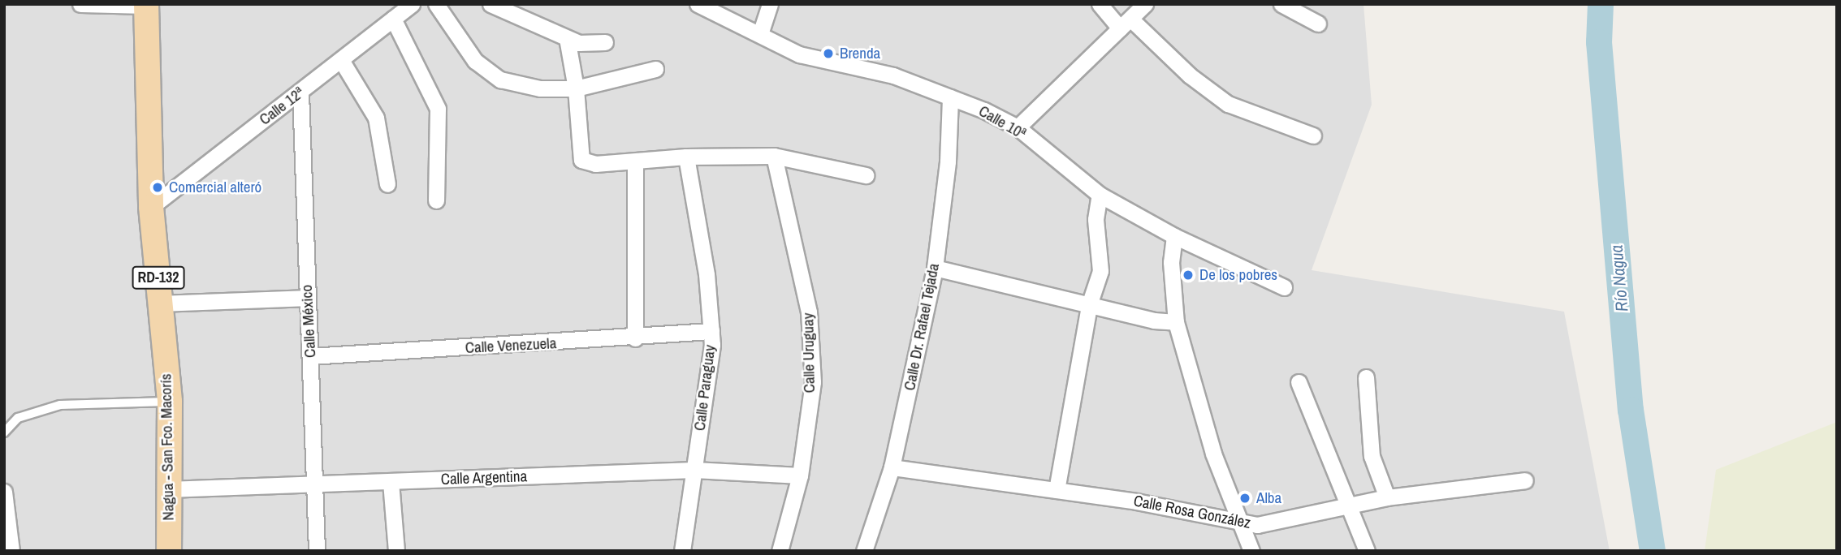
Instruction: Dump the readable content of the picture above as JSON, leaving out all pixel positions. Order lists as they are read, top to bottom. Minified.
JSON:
{"streets":{"main road":["RD-132","Nagua - San Fco. Macorís"],"street":["Calle 12ª","Calle 10ª","Calle México","Calle Dr. Rafael Tejada","Calle Venezuela","Calle Uruguay","Calle Paraguay","Calle Argentina","Calle Rosa González"]},"crossings":[["Calle 12ª","Calle México"],["Calle 12ª","Nagua - San Fco. Macorís"],["Calle 10ª","Calle Dr. Rafael Tejada"],["Calle México","Calle Venezuela"],["Calle México","Calle Argentina"],["Calle Dr. Rafael Tejada","Calle Rosa González"],["Calle Venezuela","Calle Paraguay"],["Calle Uruguay","Calle Argentina"],["Calle Paraguay","Calle Argentina"],["Nagua - San Fco. Macorís","Calle Argentina"]],"water":["Río Nagua"],"places":["Brenda","Comercial alteró","De los pobres","Alba"]}
